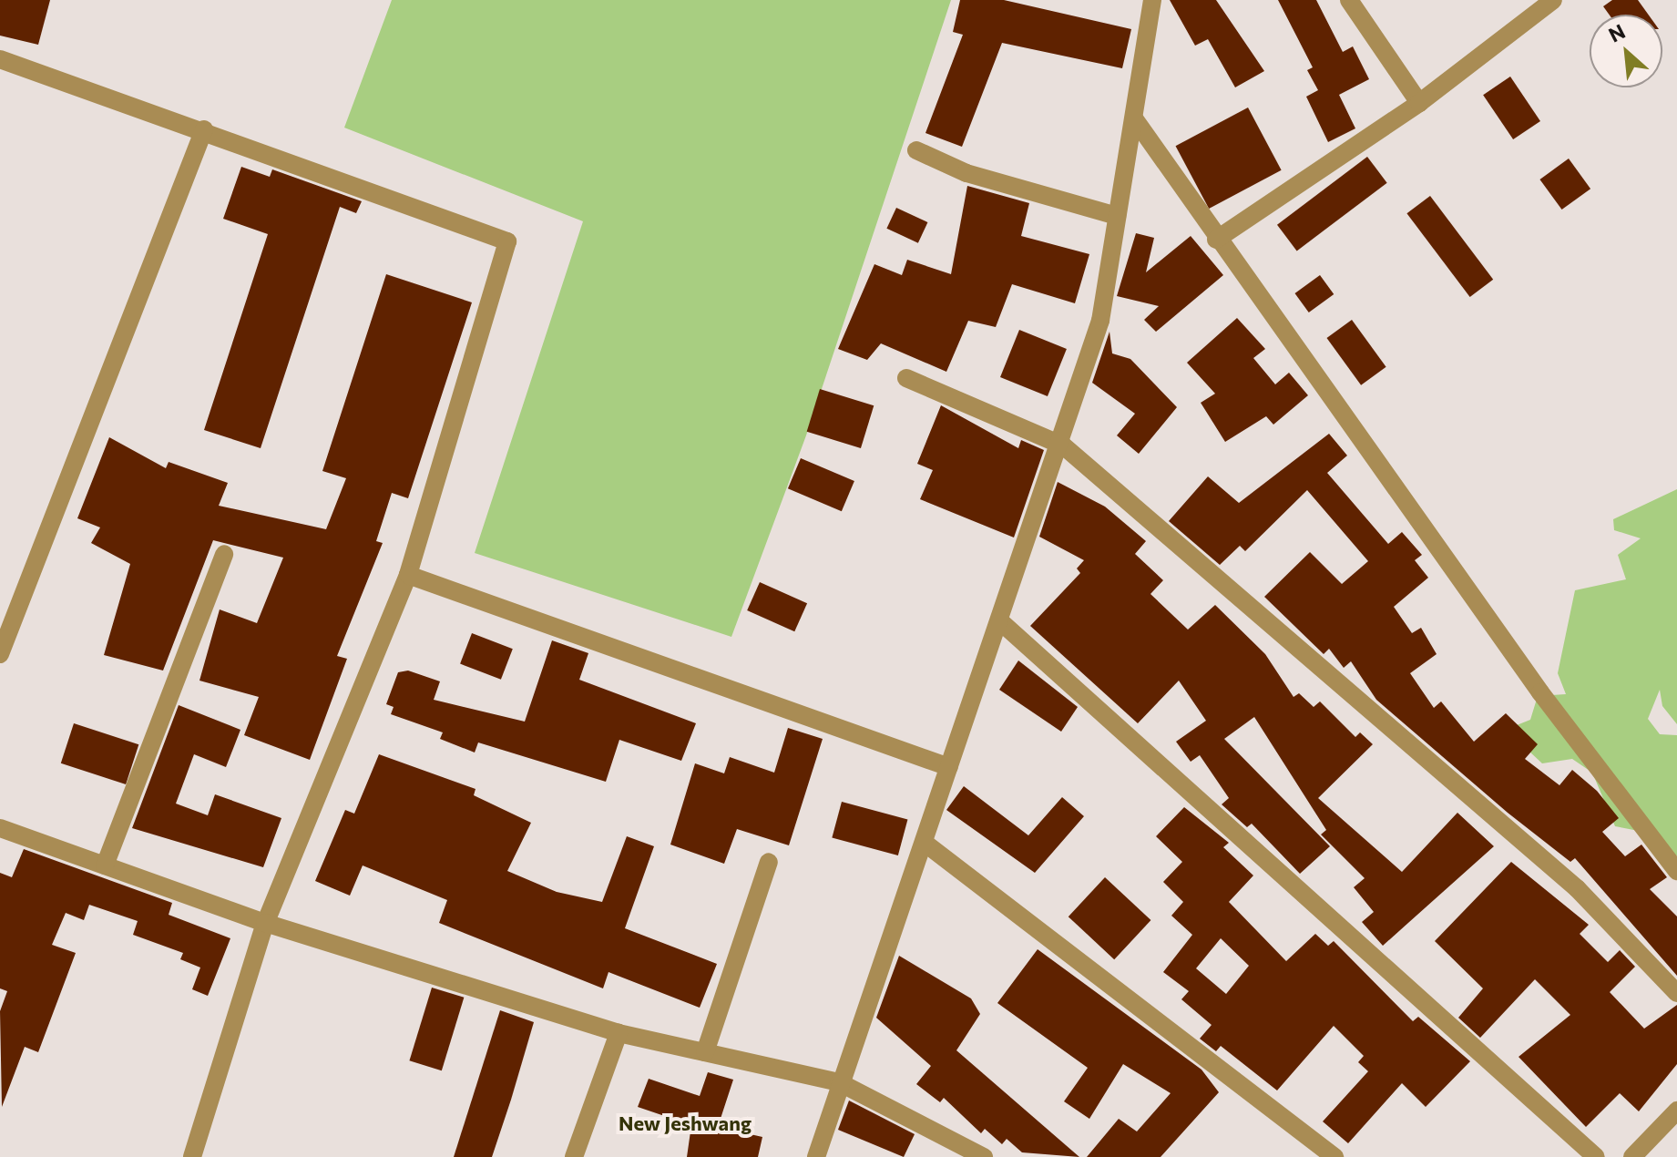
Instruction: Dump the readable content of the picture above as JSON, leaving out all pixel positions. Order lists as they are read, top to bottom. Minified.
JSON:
{"districts":["New Jeshwang"],"north":"top left"}
